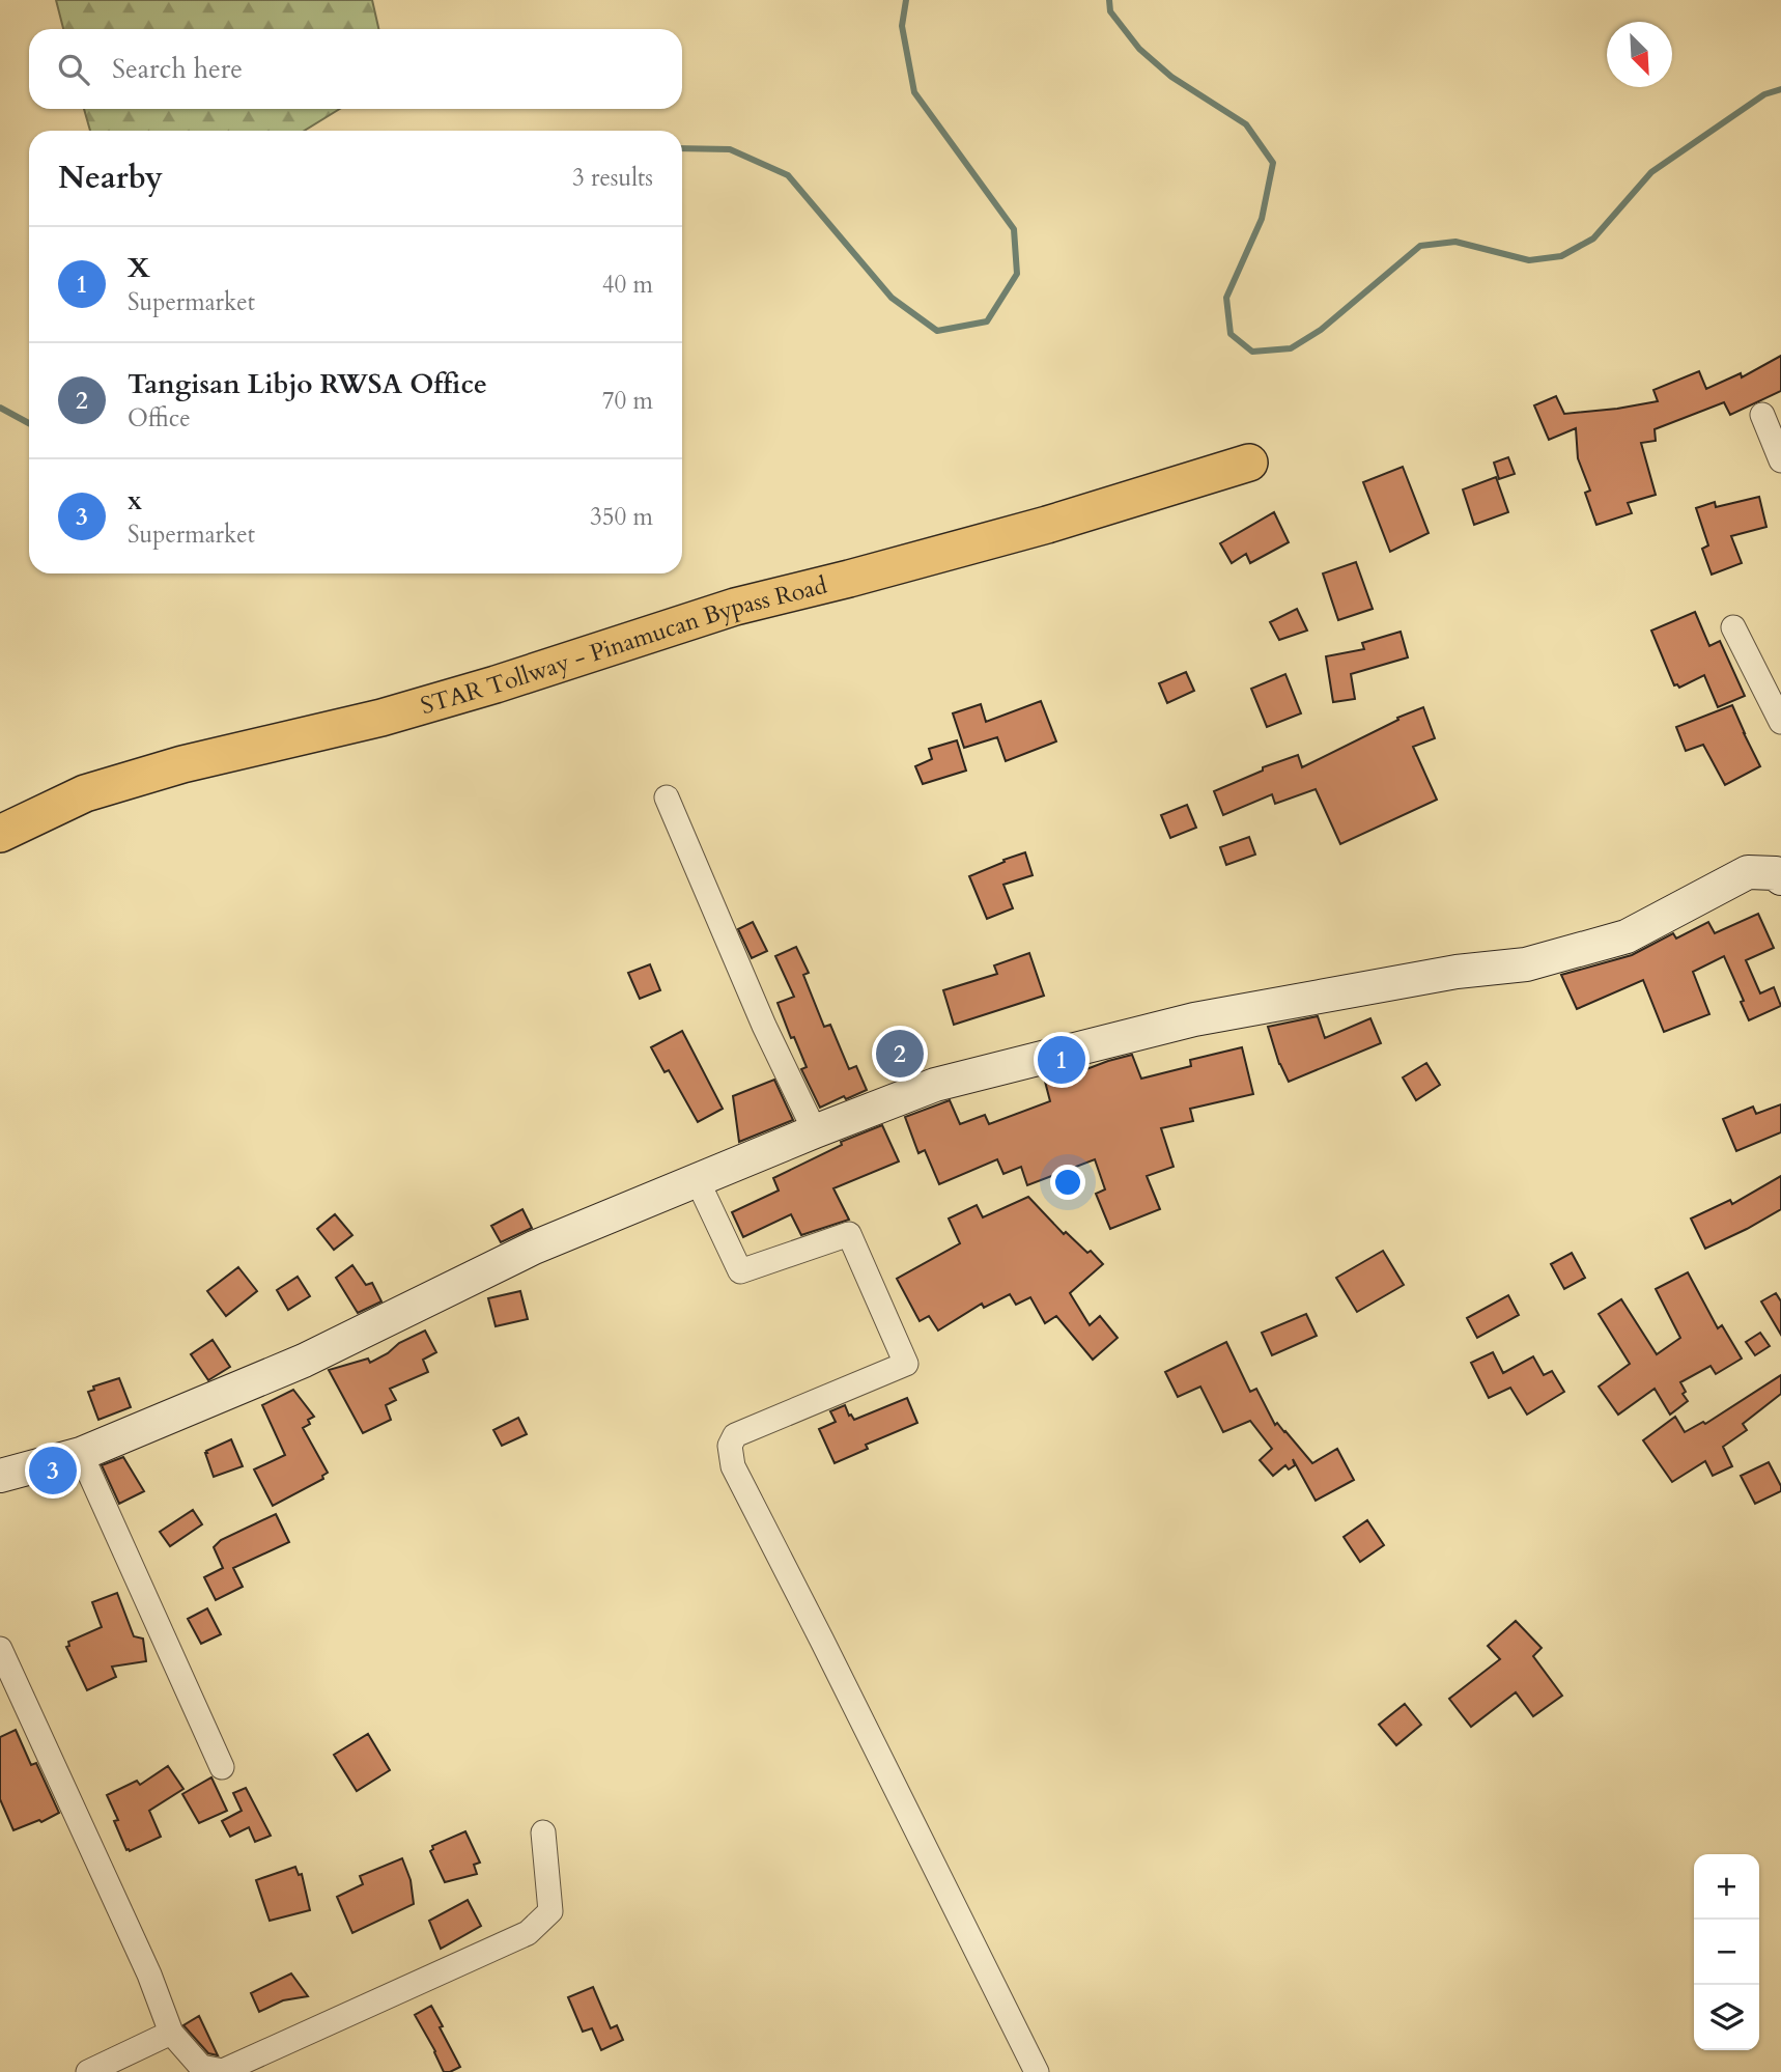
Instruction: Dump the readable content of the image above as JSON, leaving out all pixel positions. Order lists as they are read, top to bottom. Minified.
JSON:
{"streets":{"main road":["STAR Tollway - Pinamucan Bypass Road"]},"north":"bottom right","page":{"search":"Search here","heading":["Nearby","3 results"],"list":[{"mark":"1","name":"X","note":"Supermarket","value":"40 m"},{"mark":"2","name":"Tangisan Libjo RWSA Office","note":"Office","value":"70 m"},{"mark":"3","name":"x","note":"Supermarket","value":"350 m"}],"pins":["2","1","3"],"map_buttons":["+","−"]}}
